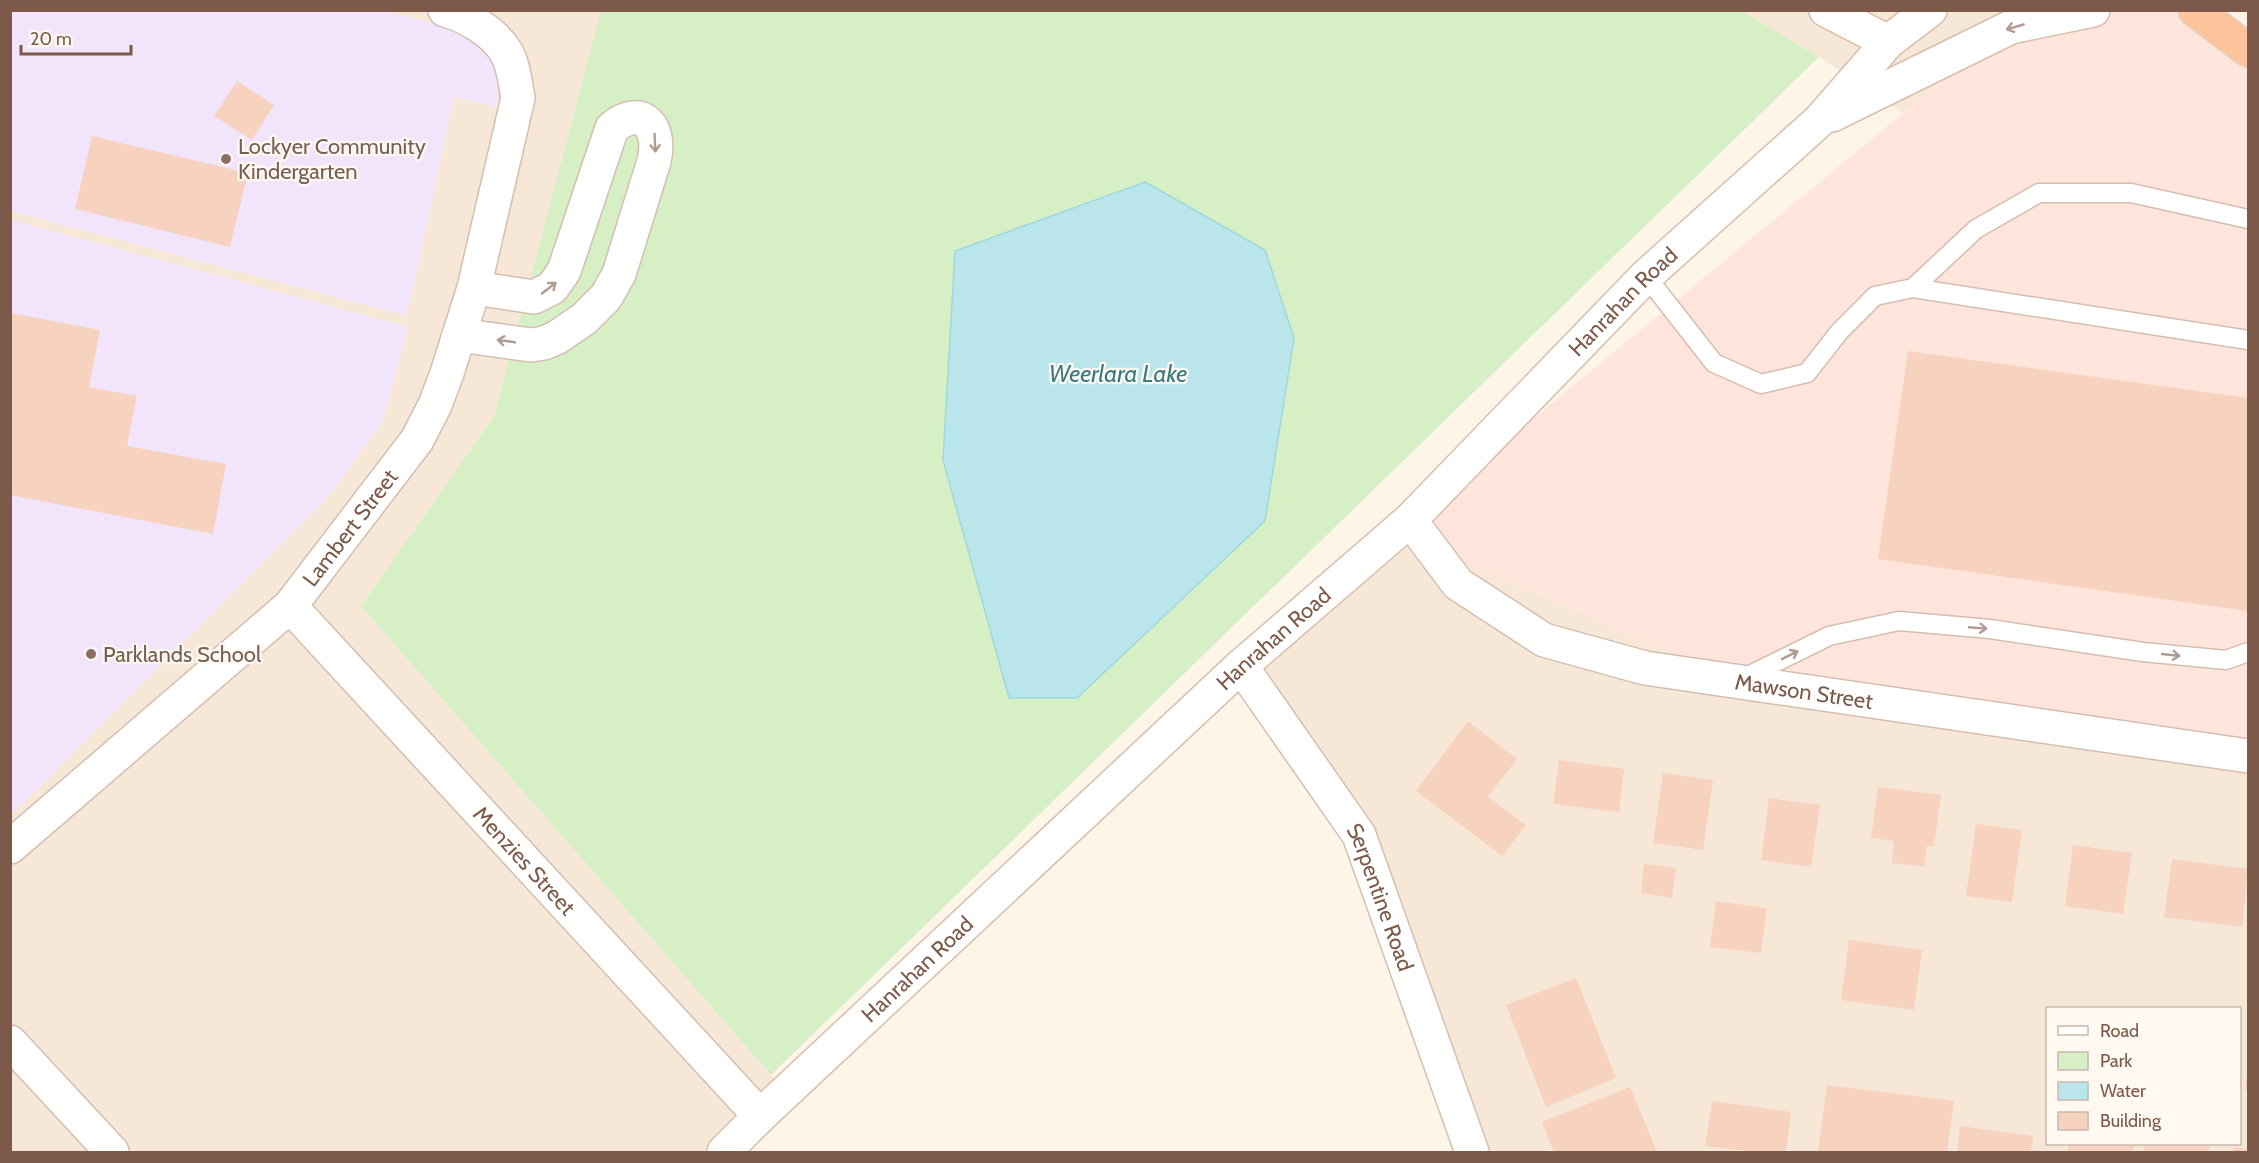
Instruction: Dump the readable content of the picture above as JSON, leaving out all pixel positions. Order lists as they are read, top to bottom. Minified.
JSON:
{"streets":{"street":["Hanrahan Road","Lambert Street","Mawson Street","Menzies Street","Serpentine Road"]},"crossings":[["Hanrahan Road","Mawson Street"],["Hanrahan Road","Menzies Street"],["Hanrahan Road","Serpentine Road"],["Lambert Street","Menzies Street"]],"water":["Weerlara Lake"],"places":["Lockyer Community Kindergarten","Parklands School"],"legend":["Road","Park","Water","Building"],"scale_bar":"20 m"}
